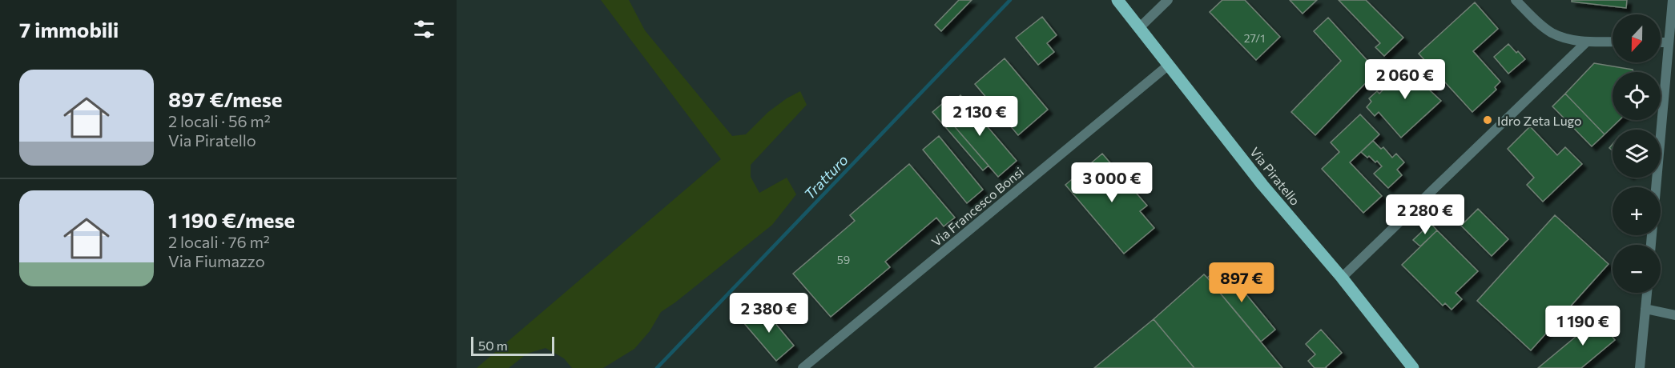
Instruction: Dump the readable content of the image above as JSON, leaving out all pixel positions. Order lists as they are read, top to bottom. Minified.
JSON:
{"streets":{"main road":["Via Piratello"],"street":["Via Francesco Bonsi"]},"crossings":[["Via Piratello","Via Francesco Bonsi"]],"water":["Tratturo"],"places":["Idro Zeta Lugo"],"house_numbers":["27/1","59"],"scale_bar":"50 m","north":"bottom","page":{"heading":"7 immobili","map_buttons":["+","−"],"list":[{"name":"897 €/mese","note":"2 locali · 56 m² · Via Piratello"},{"name":"1 190 €/mese","note":"2 locali · 76 m² · Via Fiumazzo"}],"price":["2 060 €","2 130 €","3 000 €","2 280 €","897 €","2 380 €","1 190 €"],"scale":"50 m"}}
